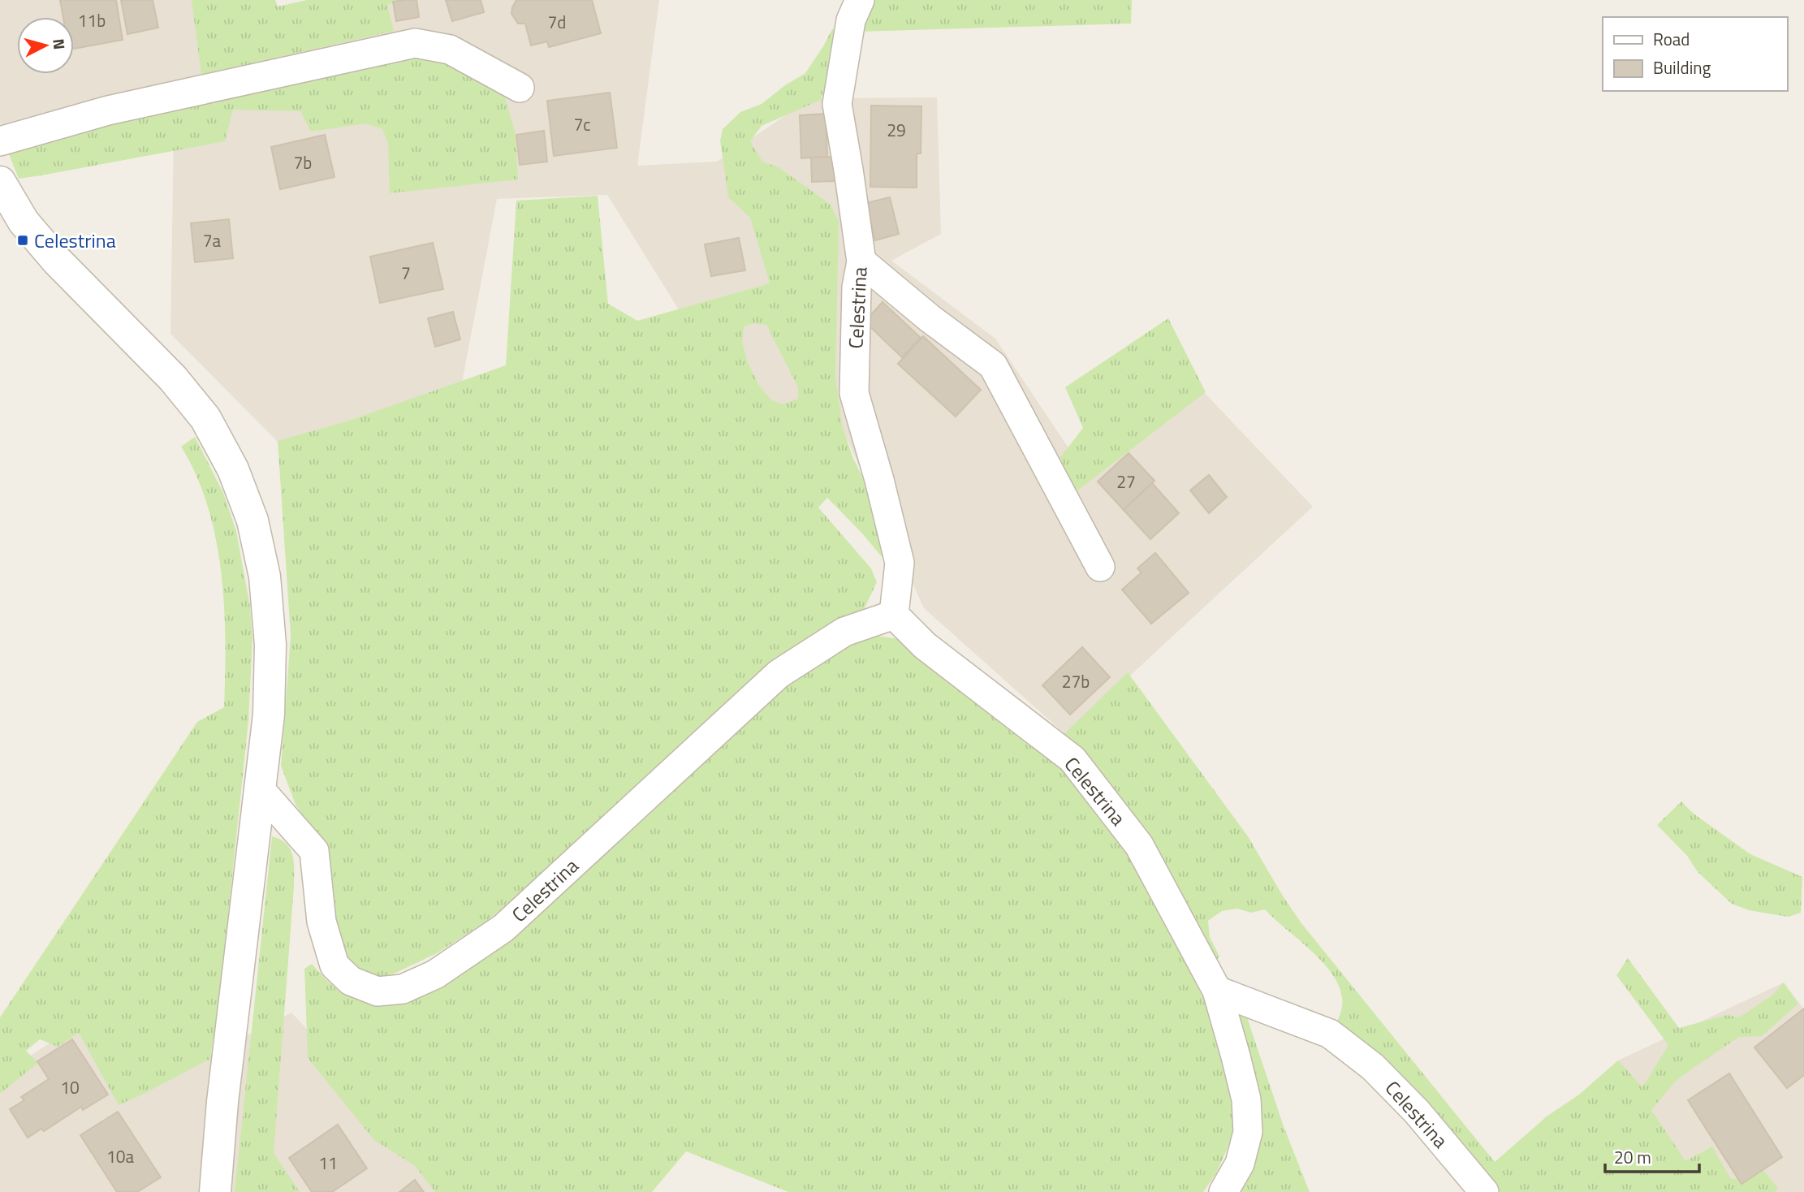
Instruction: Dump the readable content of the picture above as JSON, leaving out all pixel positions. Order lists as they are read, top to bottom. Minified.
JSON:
{"streets":{"street":["Celestrina"]},"places":{"transit":["Celestrina"]},"house_numbers":["11b","7d","7c","29","7b","7a","7","27","27b","10","10a","11"],"legend":["Road","Building"],"scale_bar":"20 m","north":"right"}
